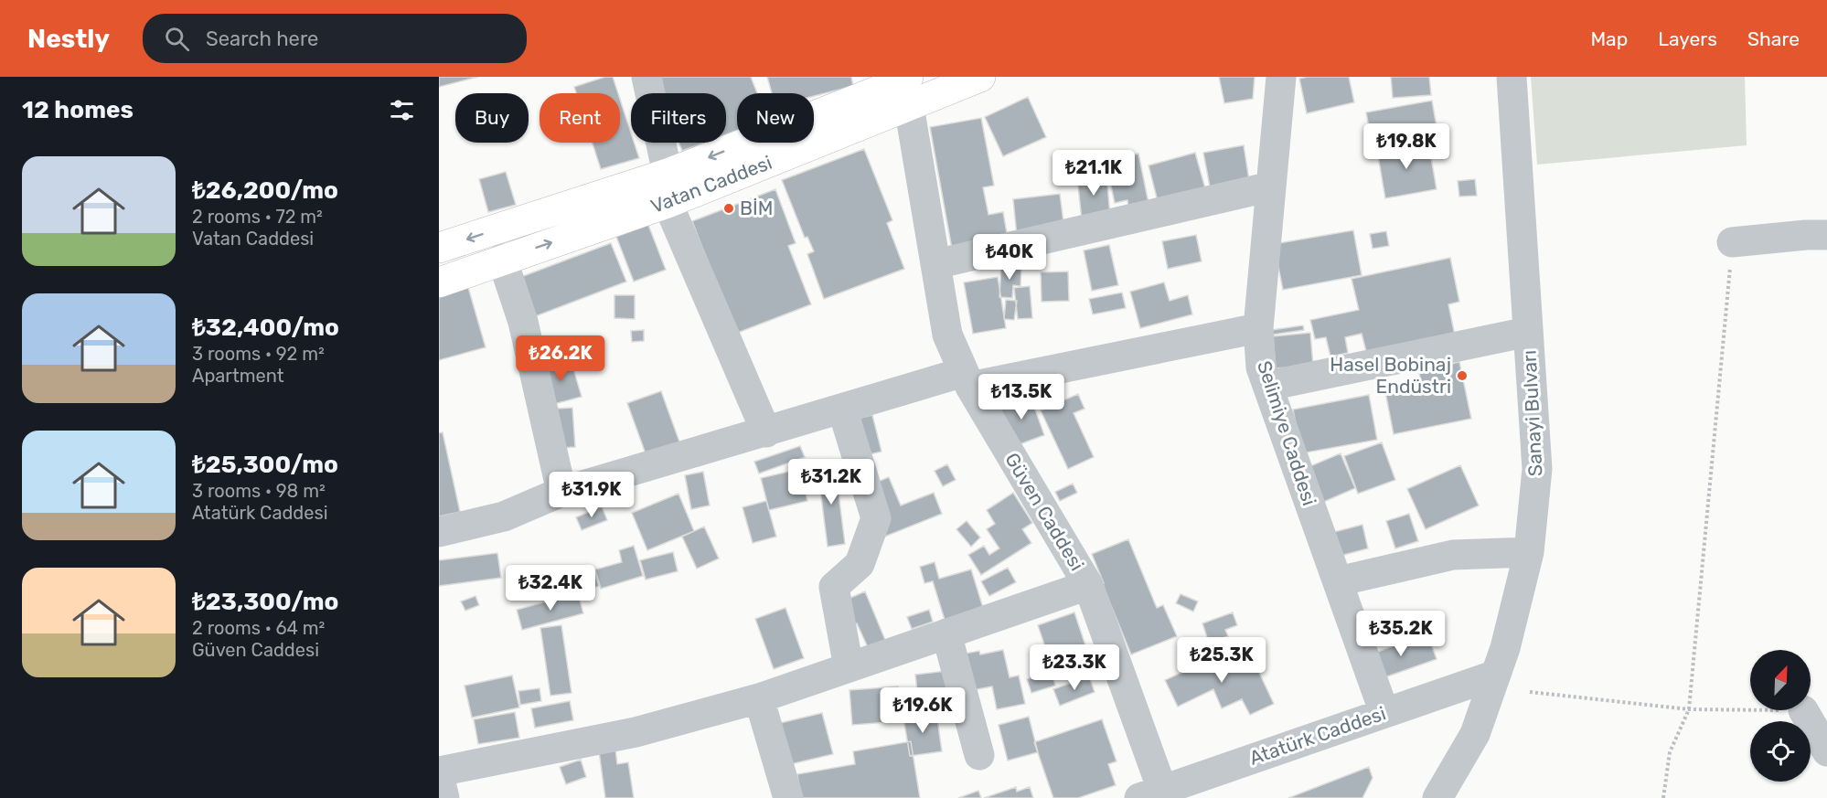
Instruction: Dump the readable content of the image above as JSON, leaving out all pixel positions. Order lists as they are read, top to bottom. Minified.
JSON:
{"streets":{"main road":["Vatan Caddesi"],"street":["Sanayi Bulvarı","Selimiye Caddesi","Güven Caddesi","Atatürk Caddesi"]},"crossings":[["Vatan Caddesi","Güven Caddesi"],["Sanayi Bulvarı","Atatürk Caddesi"],["Selimiye Caddesi","Atatürk Caddesi"],["Güven Caddesi","Atatürk Caddesi"]],"places":["BİM","Hasel Bobinaj Endüstri"],"north":"top right","page":{"header":"Nestly","search":"Search here","nav":["Map","Layers","Share"],"heading":"12 homes","chip":["Buy","Rent","Filters","New"],"price":["₺19.8K","₺21.1K","₺40K","₺26.2K","₺13.5K","₺31.2K","₺31.9K","₺32.4K","₺35.2K","₺25.3K","₺23.3K","₺19.6K"],"list":[{"name":"₺26,200/mo","note":"2 rooms · 72 m² · Vatan Caddesi"},{"name":"₺32,400/mo","note":"3 rooms · 92 m² · Apartment"},{"name":"₺25,300/mo","note":"3 rooms · 98 m² · Atatürk Caddesi"},{"name":"₺23,300/mo","note":"2 rooms · 64 m² · Güven Caddesi"}]}}
